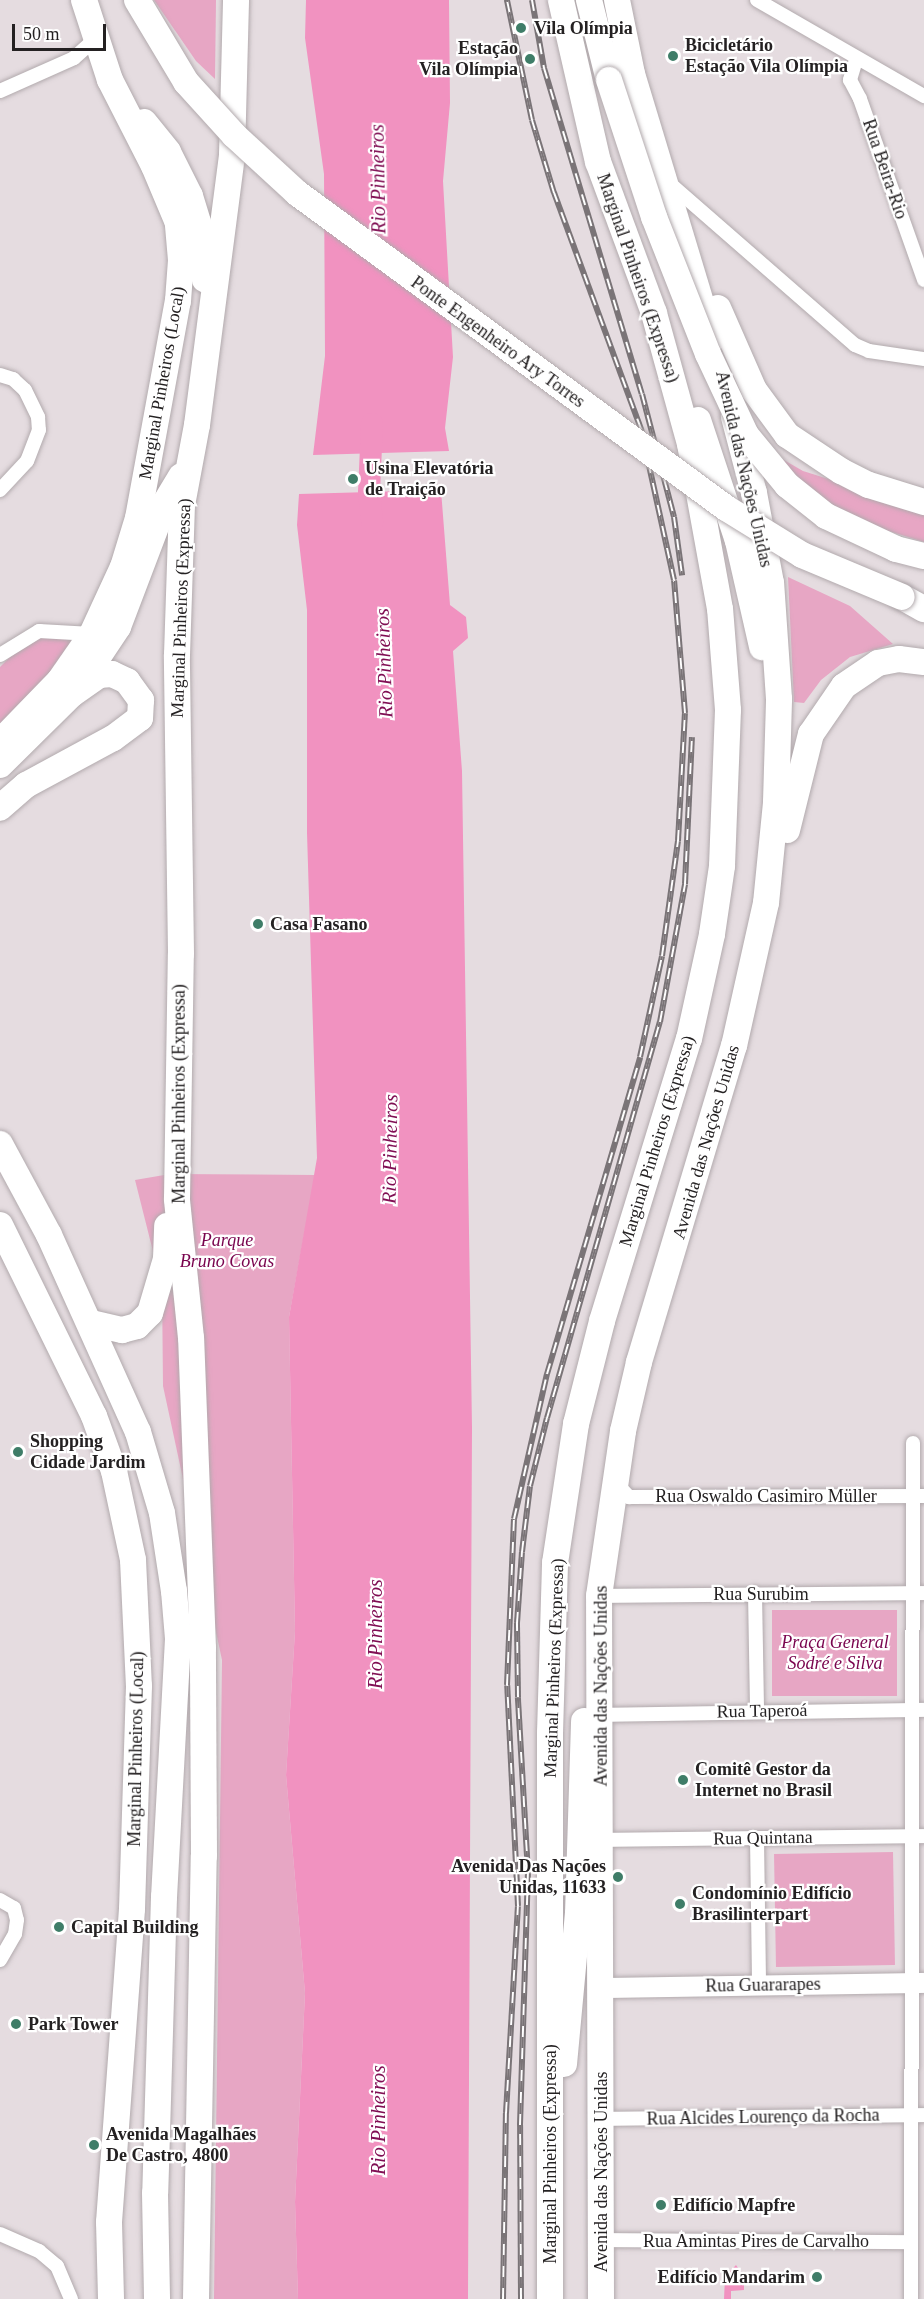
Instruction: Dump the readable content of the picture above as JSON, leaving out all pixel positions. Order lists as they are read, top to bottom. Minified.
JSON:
{"streets":{"highway":["Marginal Pinheiros (Expressa)","Ponte Engenheiro Ary Torres","Marginal Pinheiros (Local)","Avenida das Nações Unidas"],"street":["Rua Beira-Rio","Rua Oswaldo Casimiro Müller","Rua Surubim","Rua Taperoá","Rua Quintana","Rua Guararapes","Rua Alcides Lourenço da Rocha","Rua Amintas Pires de Carvalho"]},"crossings":[["Avenida das Nações Unidas","Rua Oswaldo Casimiro Müller"],["Avenida das Nações Unidas","Rua Surubim"],["Avenida das Nações Unidas","Rua Taperoá"],["Avenida das Nações Unidas","Rua Quintana"],["Avenida das Nações Unidas","Rua Guararapes"],["Avenida das Nações Unidas","Rua Alcides Lourenço da Rocha"],["Avenida das Nações Unidas","Rua Amintas Pires de Carvalho"]],"water":["Rio Pinheiros"],"parks":["Parque Bruno Covas","Praça General Sodré e Silva"],"places":["Vila Olímpia","Bicicletário Estação Vila Olímpia","Estação Vila Olímpia","Usina Elevatória de Traição","Casa Fasano","Shopping Cidade Jardim","Comitê Gestor da Internet no Brasil","Avenida Das Nações Unidas, 11633","Condomínio Edifício Brasilinterpart","Capital Building","Park Tower","Avenida Magalhães De Castro, 4800","Edifício Mapfre","Edifício Mandarim"],"scale_bar":"50 m"}
